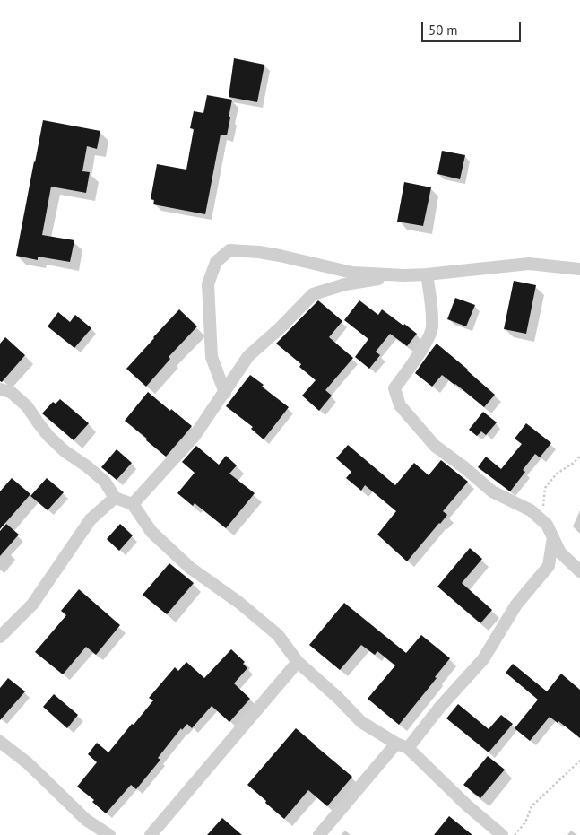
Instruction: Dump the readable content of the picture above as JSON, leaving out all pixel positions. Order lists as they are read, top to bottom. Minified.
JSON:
{"scale_bar":"50 m"}
